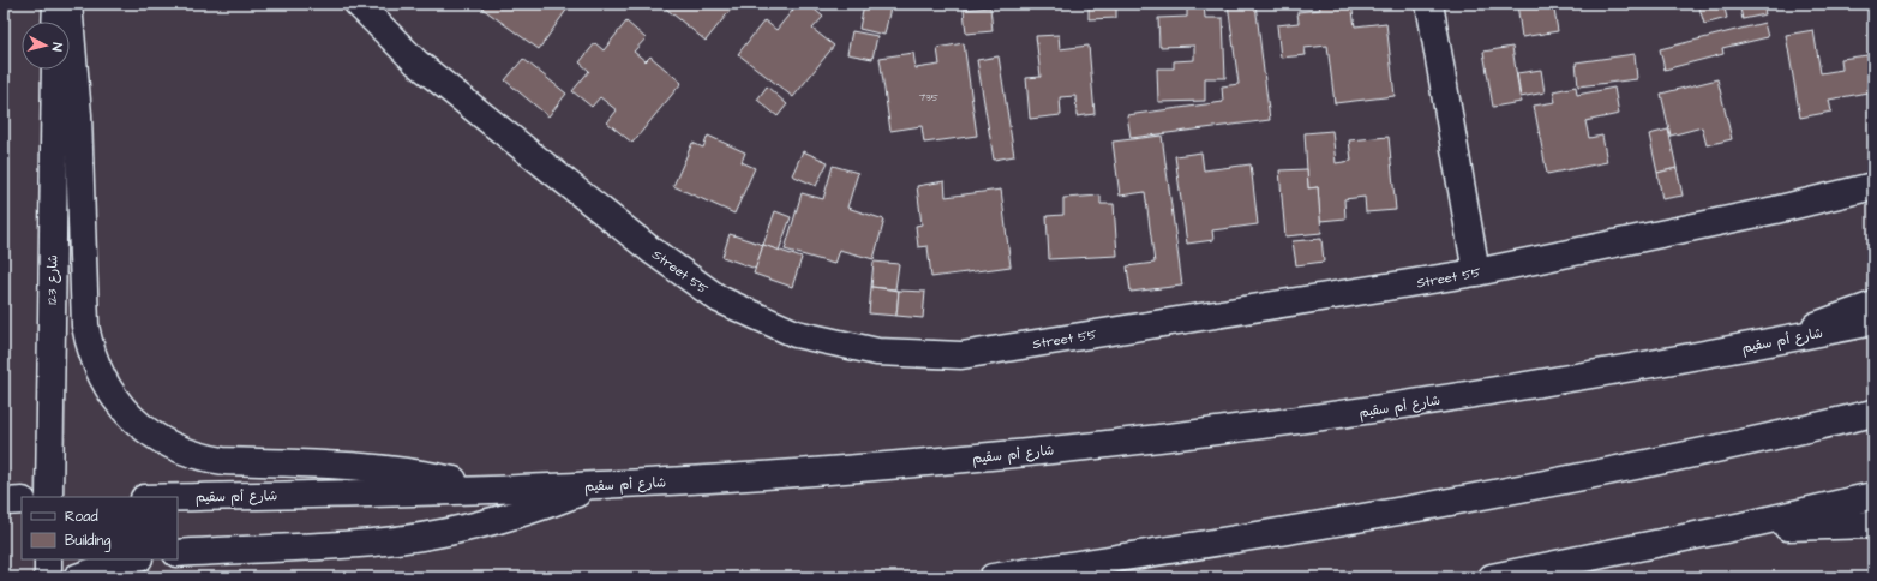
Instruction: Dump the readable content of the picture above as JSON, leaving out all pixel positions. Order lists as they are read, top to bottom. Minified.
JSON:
{"streets":{"main road":["Street 55","شارع 123","شارع أم سقيم"]},"house_numbers":["735"],"legend":["Road","Building"],"north":"right"}
